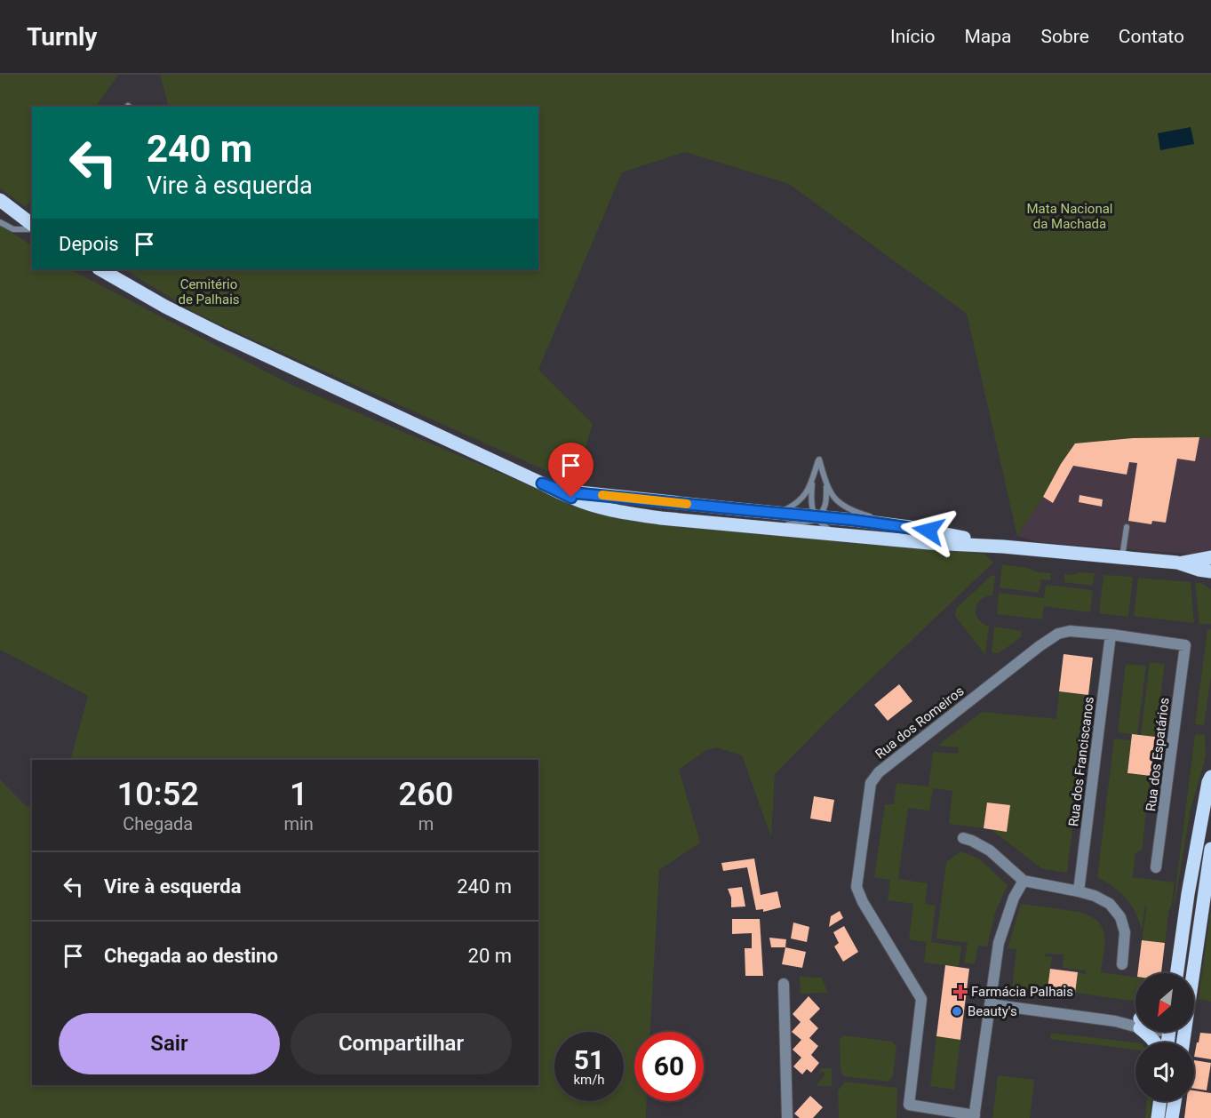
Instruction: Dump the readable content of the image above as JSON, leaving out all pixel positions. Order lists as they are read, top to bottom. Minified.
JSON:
{"streets":{"street":["Rua dos Romeiros","Rua dos Espatários","Rua dos Franciscanos"]},"crossings":[["Rua dos Romeiros","Rua dos Espatários"],["Rua dos Romeiros","Rua dos Franciscanos"]],"parks":["Mata Nacional da Machada","Cemitério de Palhais"],"places":{"health":["Farmácia Palhais"],"other":["Beauty's"]},"north":"bottom left","page":{"header":"Turnly","nav":["Início","Mapa","Sobre","Contato"],"turn":["240 m","Vire à esquerda"],"then":"Depois","eta":["10:52","Chegada","1","min","260","m"],"list":[{"name":"Vire à esquerda","value":"240 m"},{"name":"Chegada ao destino","value":"20 m"}],"buttons":["Sair","Compartilhar"],"speed":"51 km/h","limit":"60"}}
